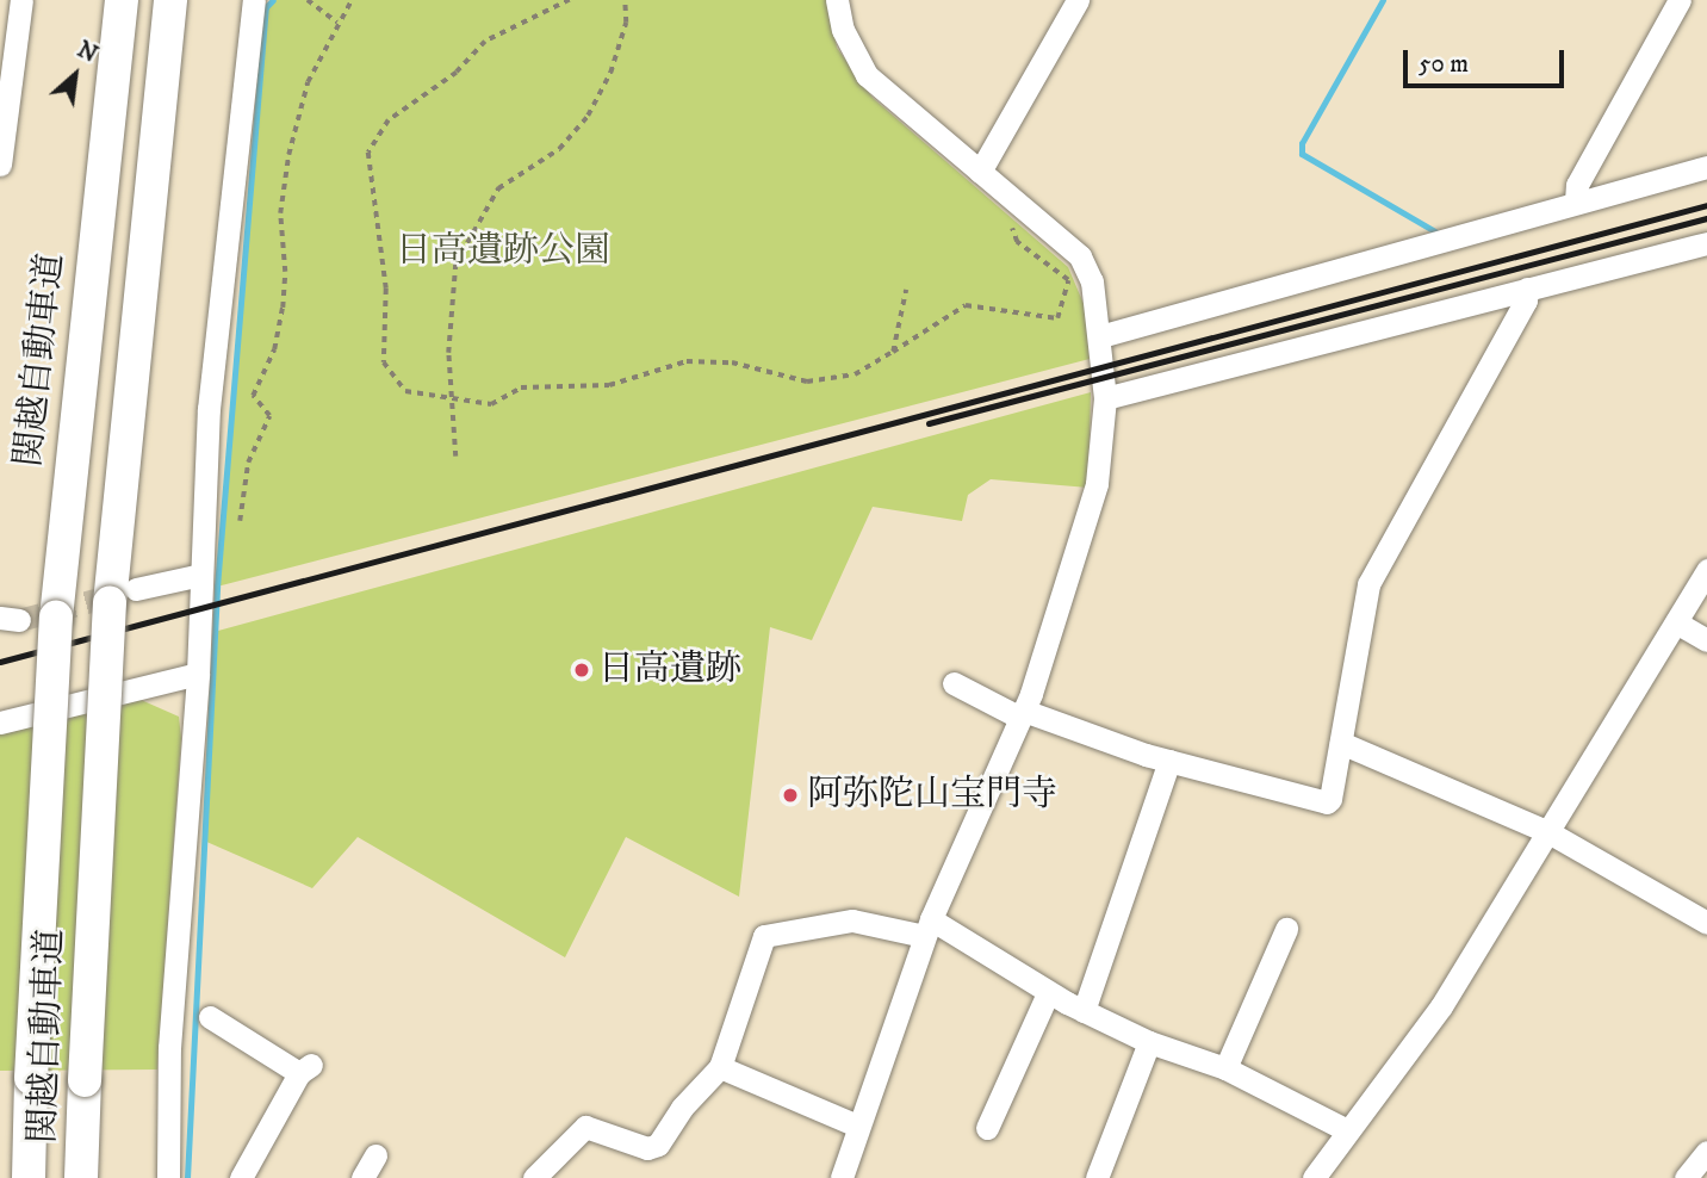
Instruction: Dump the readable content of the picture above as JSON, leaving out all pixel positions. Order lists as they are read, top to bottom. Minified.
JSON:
{"streets":{"highway":["関越自動車道"]},"parks":["日高遺跡公園"],"places":["日高遺跡","阿弥陀山宝門寺"],"scale_bar":"50 m","north":"top right"}
